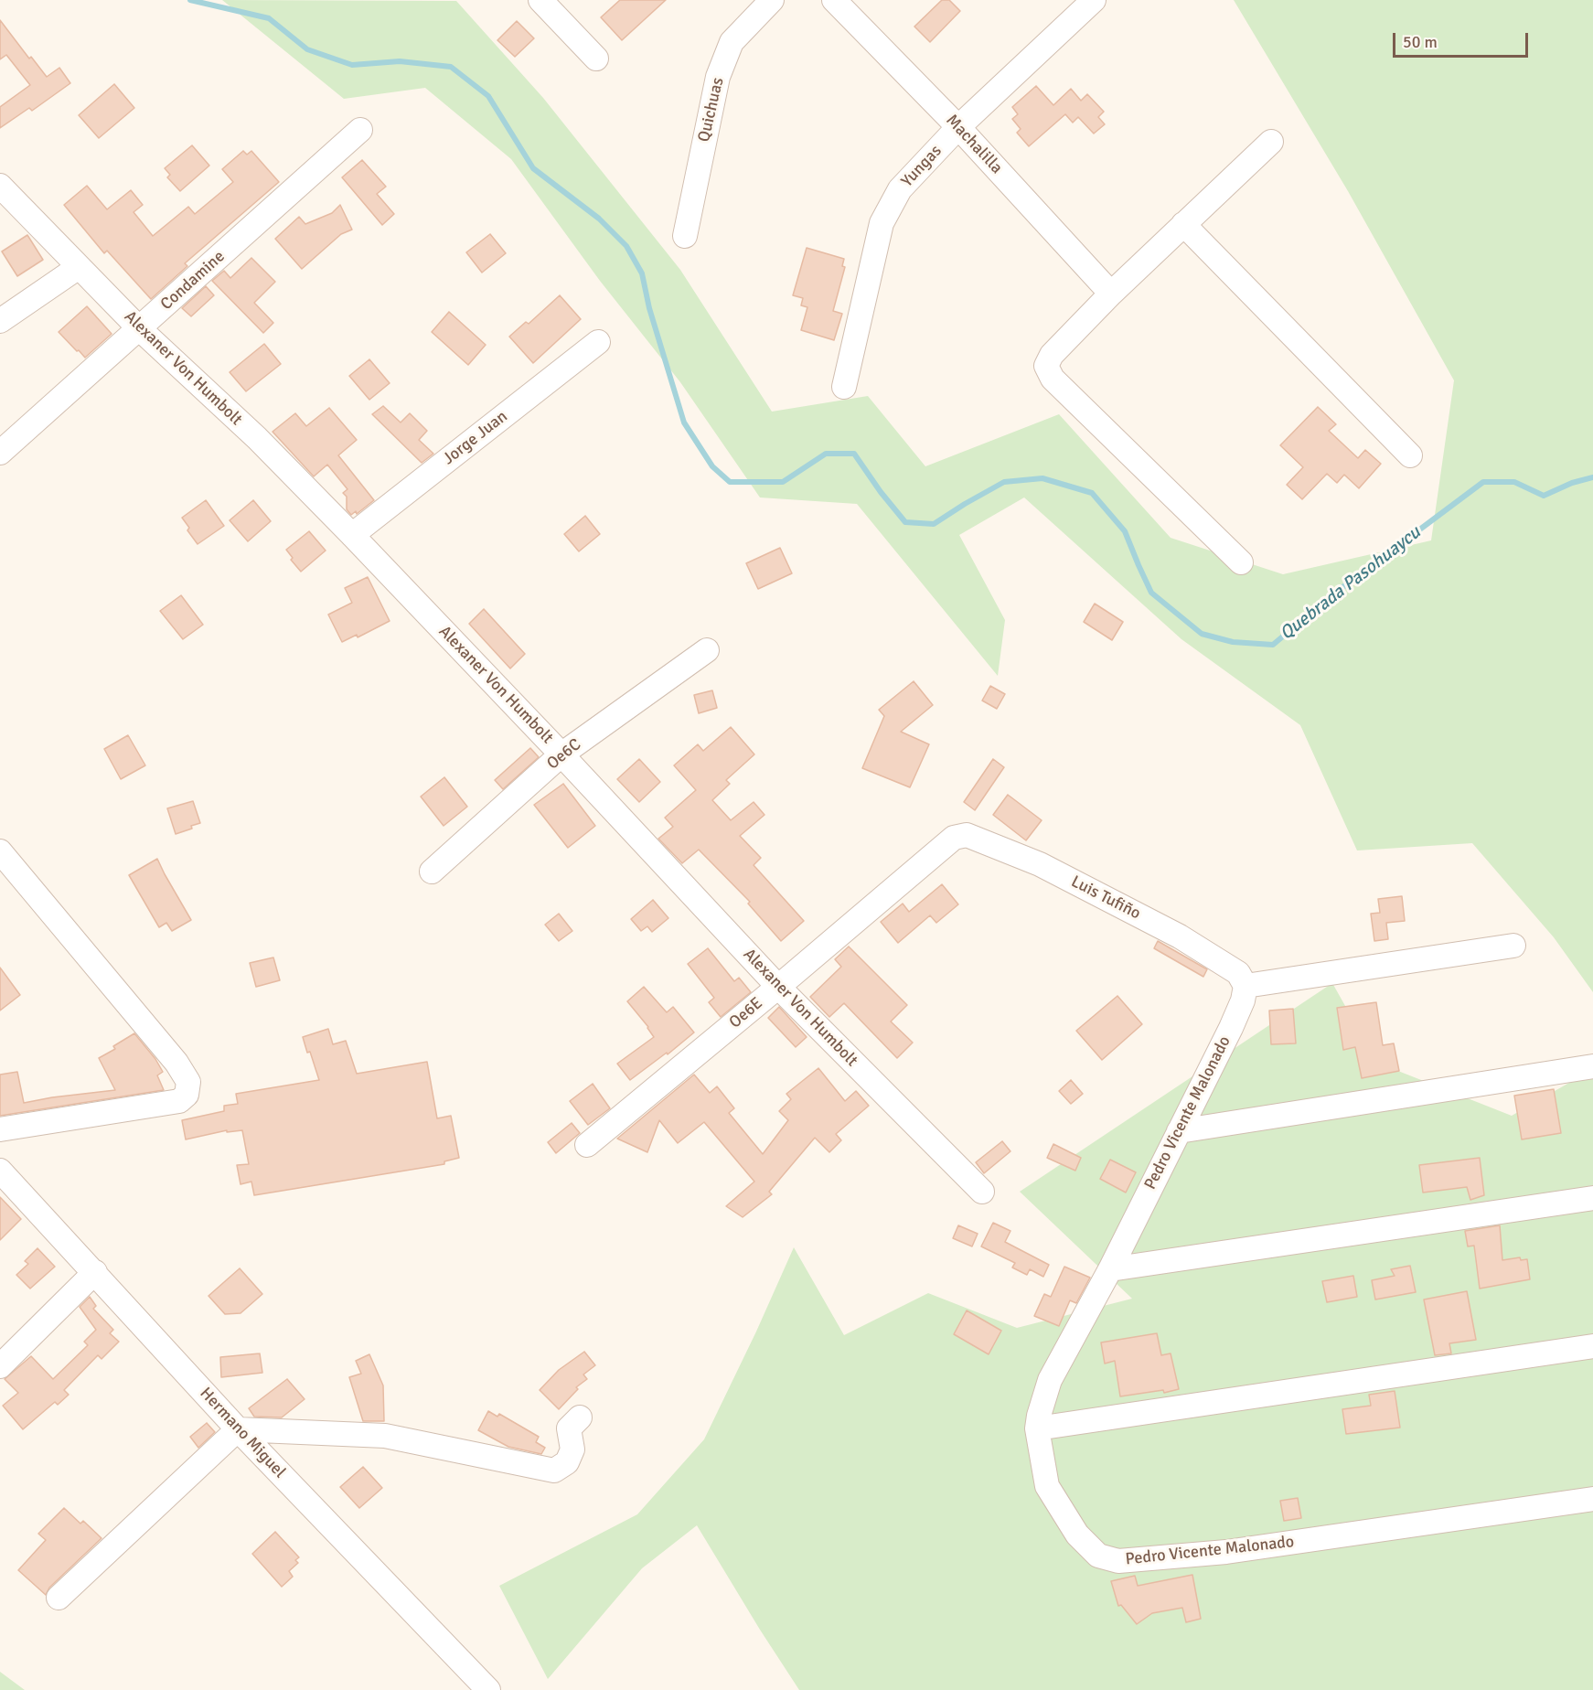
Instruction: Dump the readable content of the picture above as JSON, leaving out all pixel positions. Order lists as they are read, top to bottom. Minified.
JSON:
{"streets":{"street":["Quichuas","Machalilla","Yungas","Condamine","Alexaner Von Humbolt","Jorge Juan","Oe6C","Luis Tufiño","Oe6E","Pedro Vicente Malonado","Hermano Miguel"]},"crossings":[["Machalilla","Yungas"],["Condamine","Alexaner Von Humbolt"],["Alexaner Von Humbolt","Jorge Juan"],["Alexaner Von Humbolt","Oe6C"],["Alexaner Von Humbolt","Oe6E"],["Luis Tufiño","Oe6E"],["Luis Tufiño","Pedro Vicente Malonado"]],"water":["Quebrada Pasohuaycu"],"scale_bar":"50 m"}
